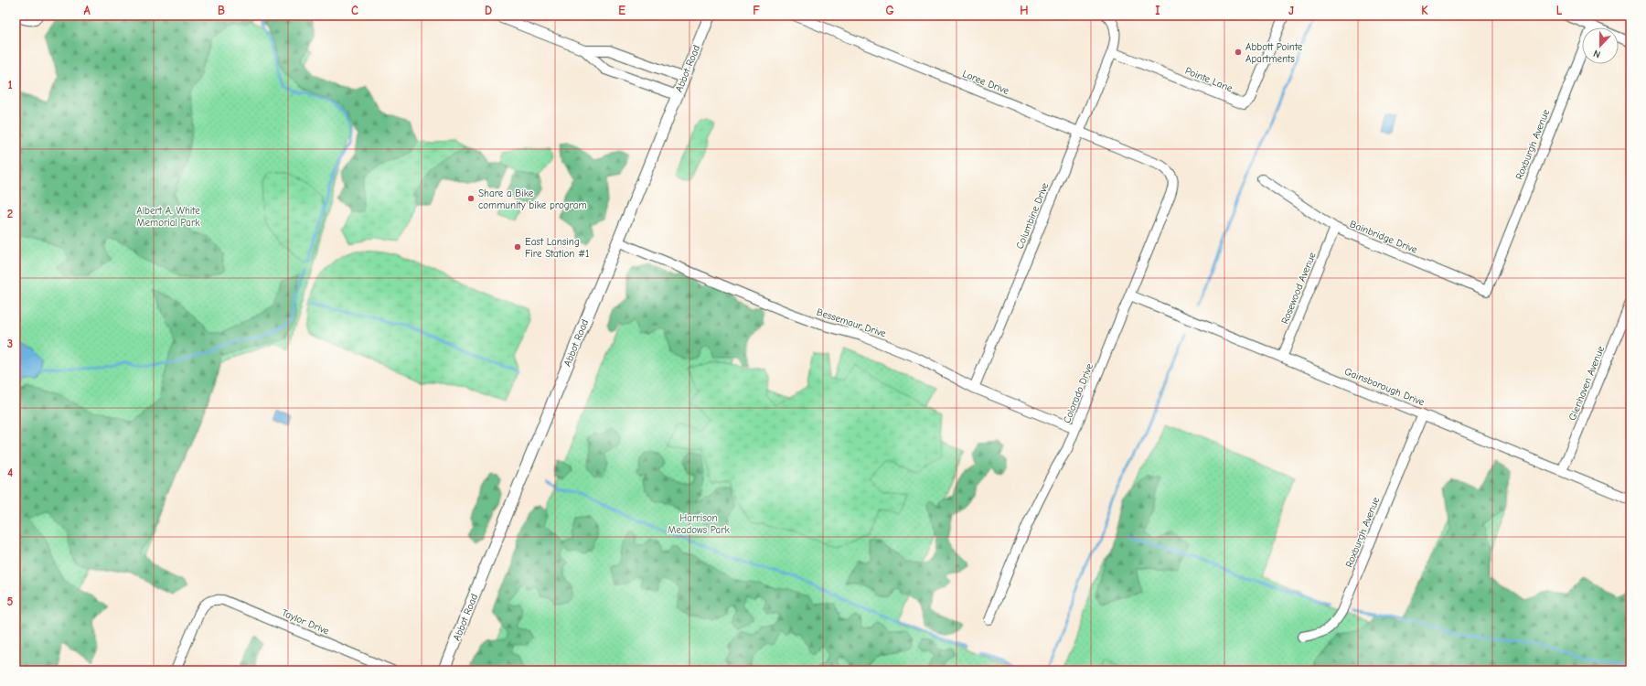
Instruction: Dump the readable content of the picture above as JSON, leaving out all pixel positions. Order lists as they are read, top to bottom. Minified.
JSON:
{"streets":{"main road":["Abbot Road"],"street":["Pointe Lane","Loree Drive","Roxburgh Avenue","Columbine Drive","Bainbridge Drive","Rosewood Avenue","Bessemaur Drive","Glenhaven Avenue","Gainsborough Drive","Colorado Drive","Taylor Drive"]},"crossings":[["Abbot Road","Bessemaur Drive"],["Pointe Lane","Columbine Drive"],["Loree Drive","Columbine Drive"],["Loree Drive","Colorado Drive"],["Roxburgh Avenue","Bainbridge Drive"],["Roxburgh Avenue","Gainsborough Drive"],["Columbine Drive","Bessemaur Drive"],["Bainbridge Drive","Rosewood Avenue"],["Rosewood Avenue","Gainsborough Drive"],["Bessemaur Drive","Colorado Drive"],["Glenhaven Avenue","Gainsborough Drive"],["Gainsborough Drive","Colorado Drive"]],"parks":["Albert A. White Memorial Park","Harrison Meadows Park"],"places":["Abbott Pointe Apartments","Share a Bike community bike program","East Lansing Fire Station #1"],"north":"bottom","grid":{"columns":["A","B","C","D","E","F","G","H","I","J","K","L"],"rows":["1","2","3","4","5"]}}
